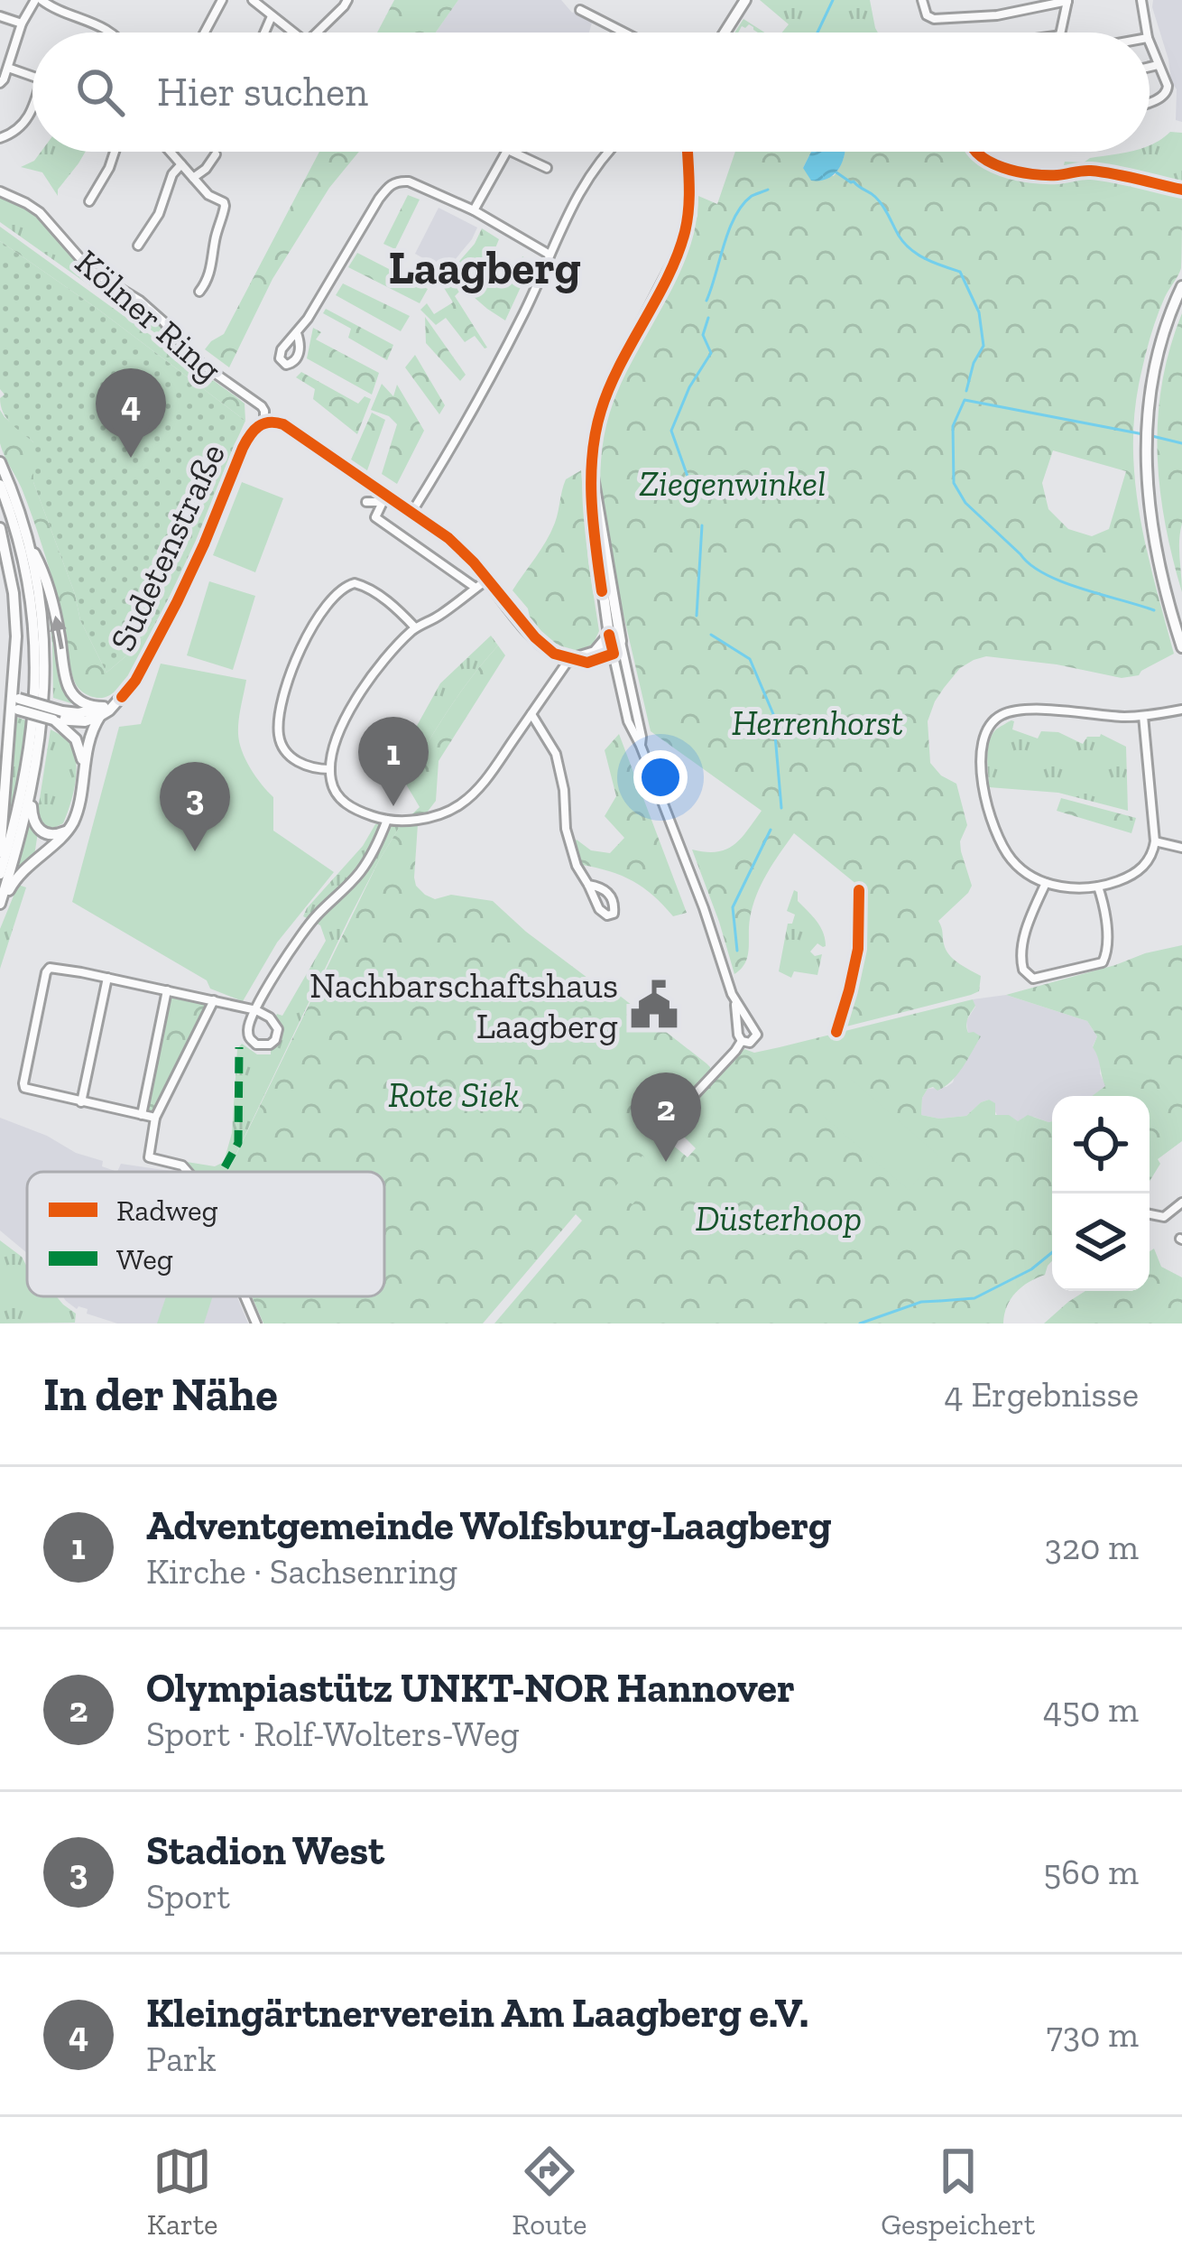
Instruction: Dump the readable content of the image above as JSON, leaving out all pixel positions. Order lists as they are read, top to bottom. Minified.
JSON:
{"streets":{"street":["Kölner Ring","Sudetenstraße"]},"crossings":[["Kölner Ring","Sudetenstraße"]],"districts":["Laagberg"],"parks":["Ziegenwinkel","Herrenhorst","Rote Siek","Düsterhoop"],"places":{"public building":["Nachbarschaftshaus Laagberg"]},"legend":["Radweg","Weg"],"page":{"search":"Hier suchen","pins":["4","1","3","2"],"heading":["In der Nähe","4 Ergebnisse"],"list":[{"mark":"1","name":"Adventgemeinde Wolfsburg-Laagberg","note":"Kirche · Sachsenring","value":"320 m"},{"mark":"2","name":"Olympiastütz UNKT-NOR Hannover","note":"Sport · Rolf-Wolters-Weg","value":"450 m"},{"mark":"3","name":"Stadion West","note":"Sport","value":"560 m"},{"mark":"4","name":"Kleingärtnerverein Am Laagberg e.V.","note":"Park","value":"730 m"}],"nav":["Karte","Route","Gespeichert"]}}
